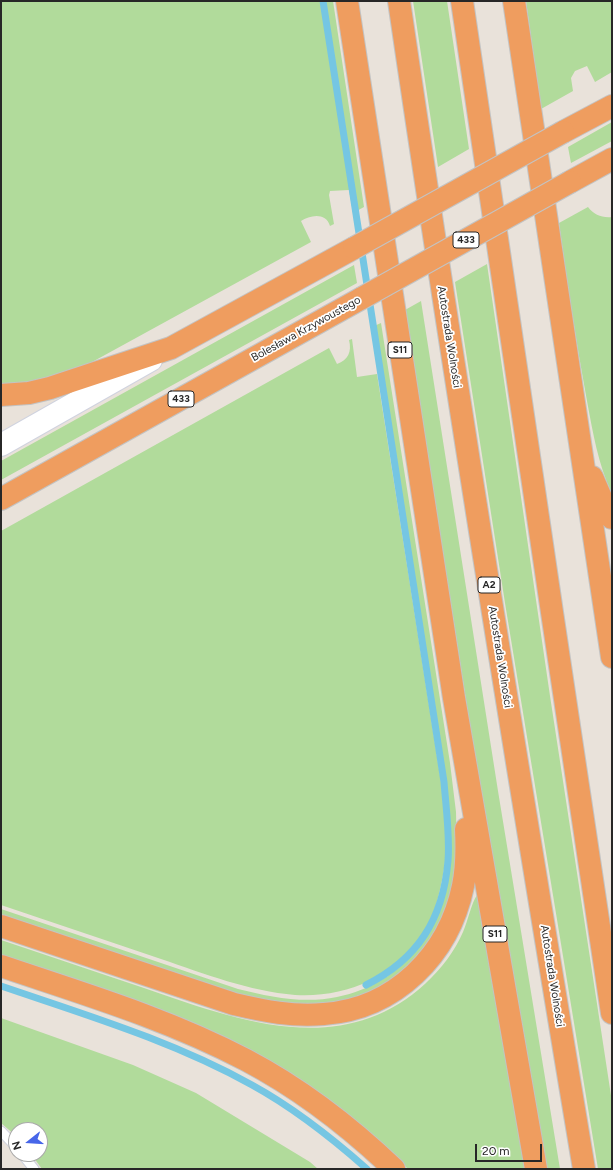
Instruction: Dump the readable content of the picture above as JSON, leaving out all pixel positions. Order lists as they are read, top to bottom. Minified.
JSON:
{"streets":{"highway":["433","Bolesława Krzywoustego","Autostrada Wolności","S11","A2"]},"scale_bar":"20 m","north":"left"}
